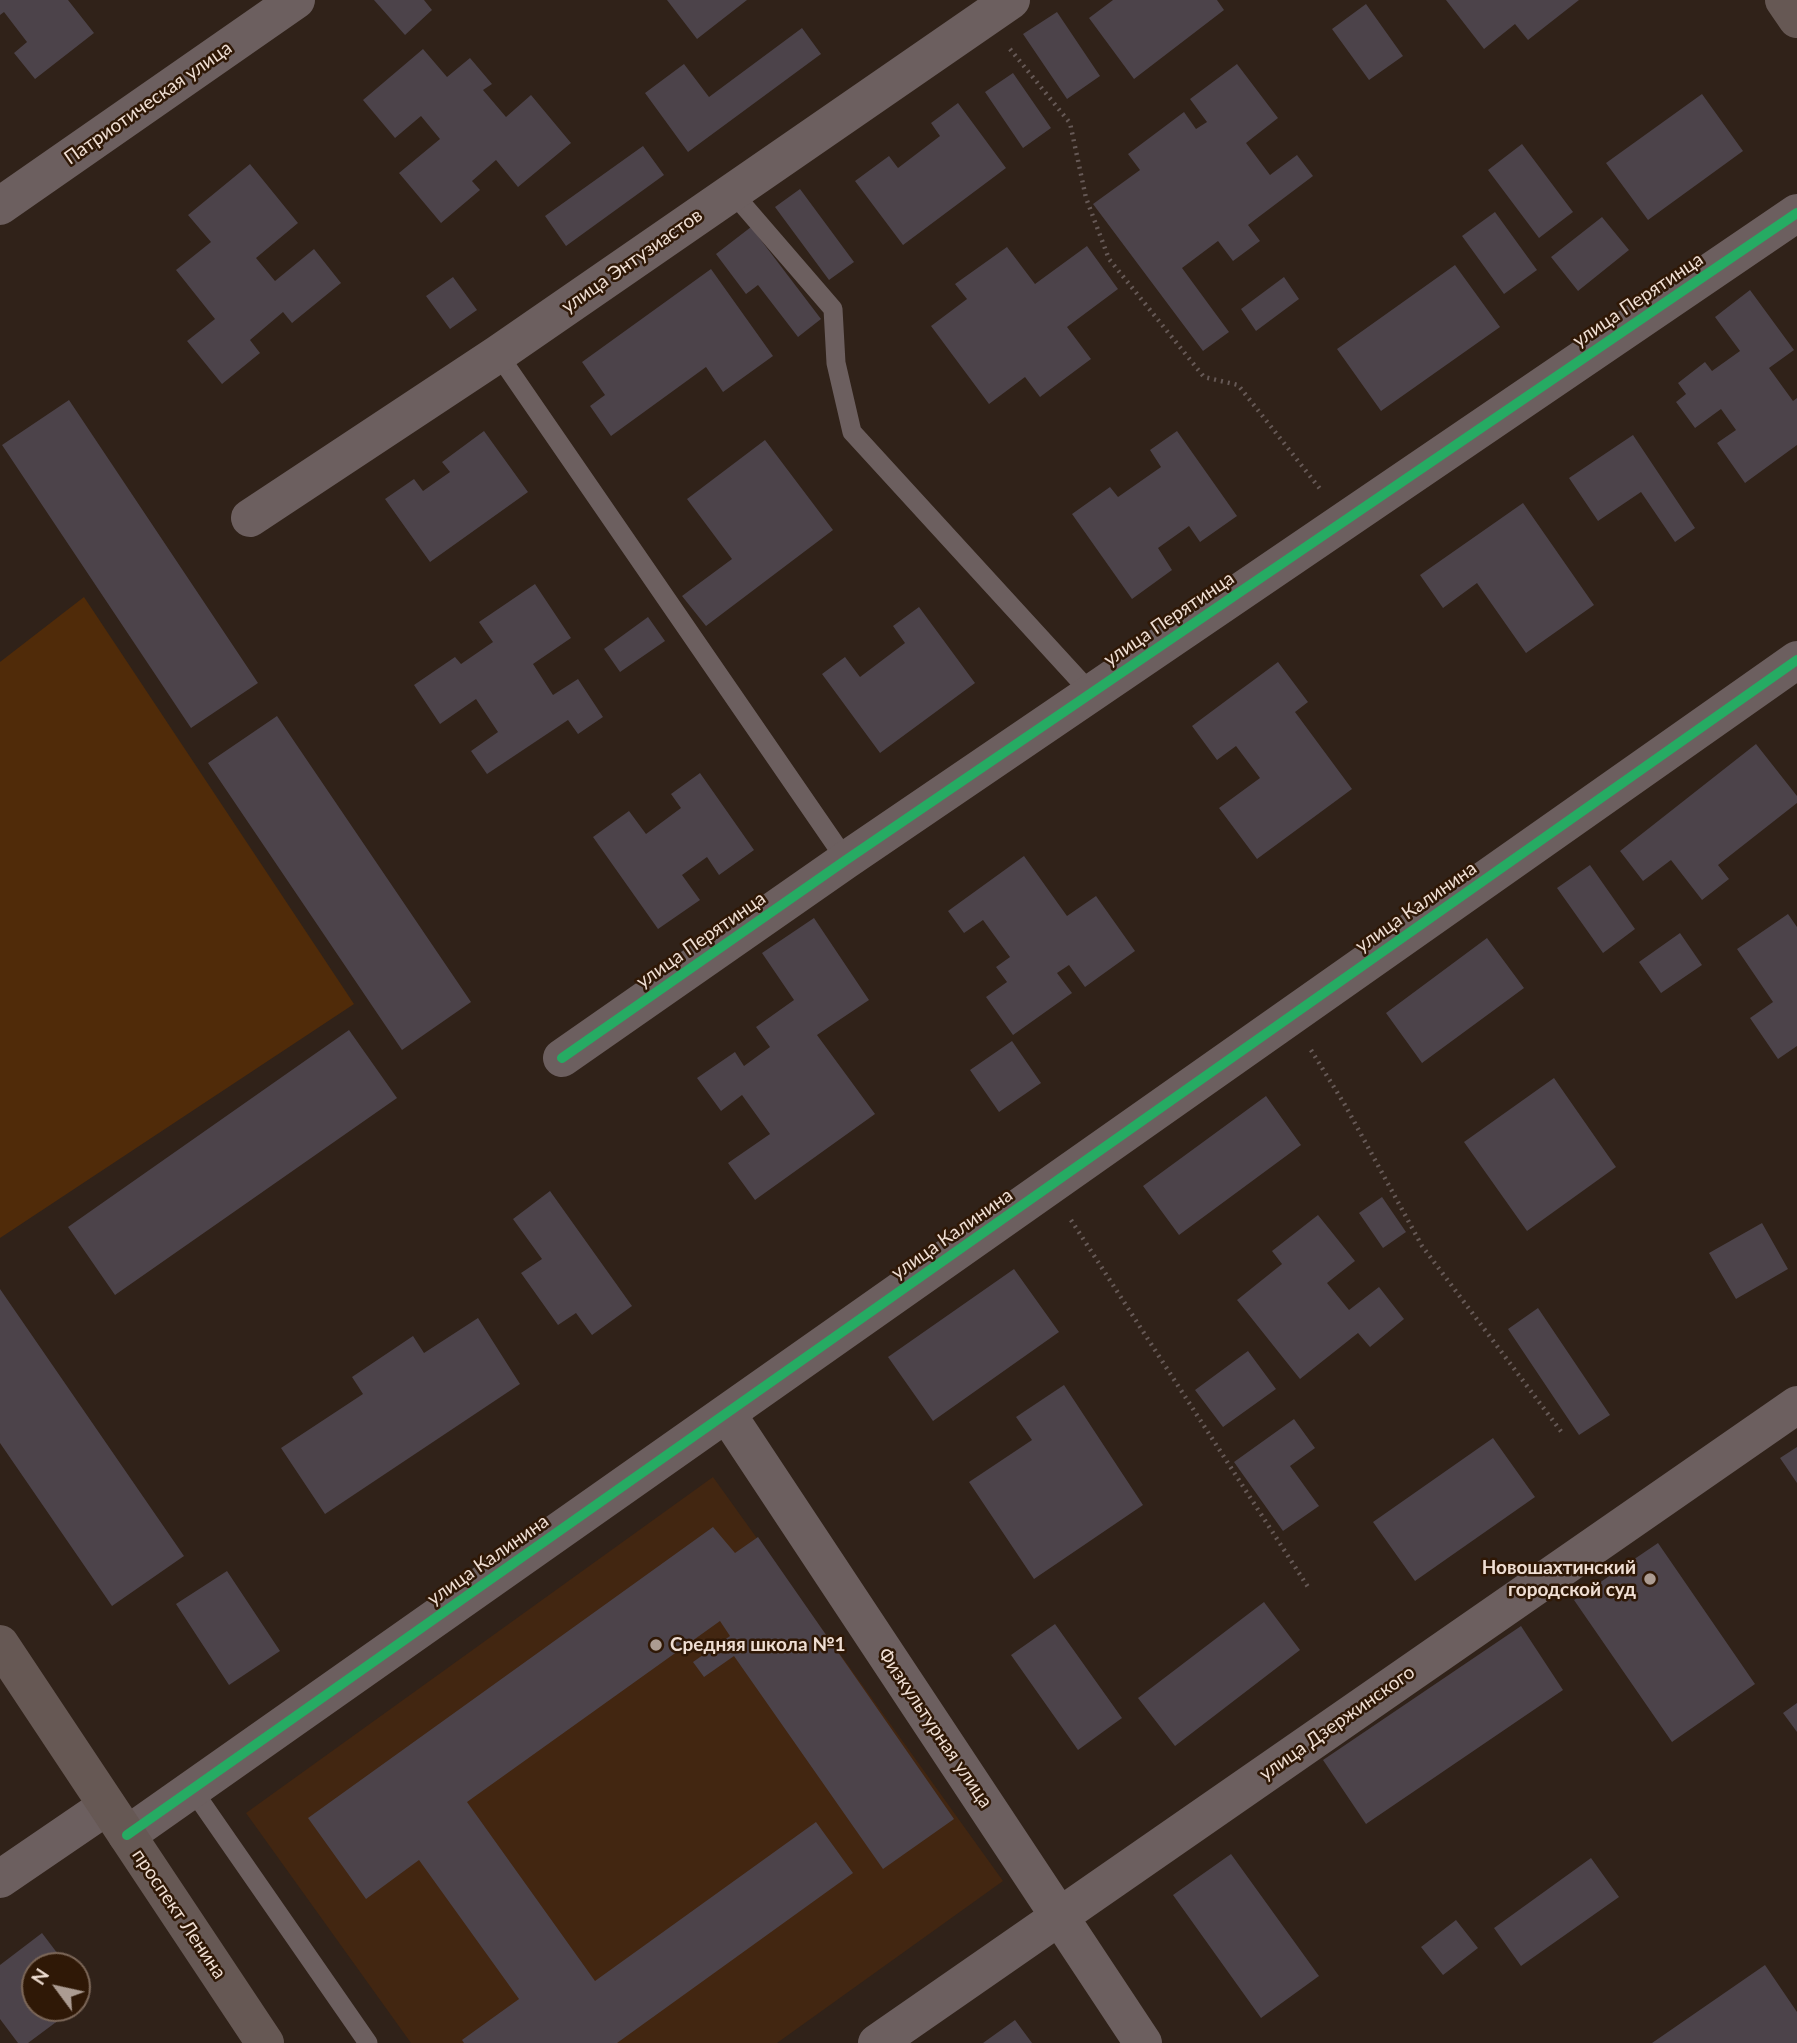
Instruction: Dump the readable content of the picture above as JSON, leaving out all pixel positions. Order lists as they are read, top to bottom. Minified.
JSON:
{"streets":{"main road":["проспект Ленина"],"street":["Патриотическая улица","улица Энтузиастов","улица Перятинца","улица Калинина","улица Дзержинского","Физкультурная улица"]},"crossings":[["улица Калинина","Физкультурная улица"],["улица Калинина","проспект Ленина"],["улица Дзержинского","Физкультурная улица"]],"places":["Новошахтинский городской суд","Средняя школа №1"],"north":"top left"}
